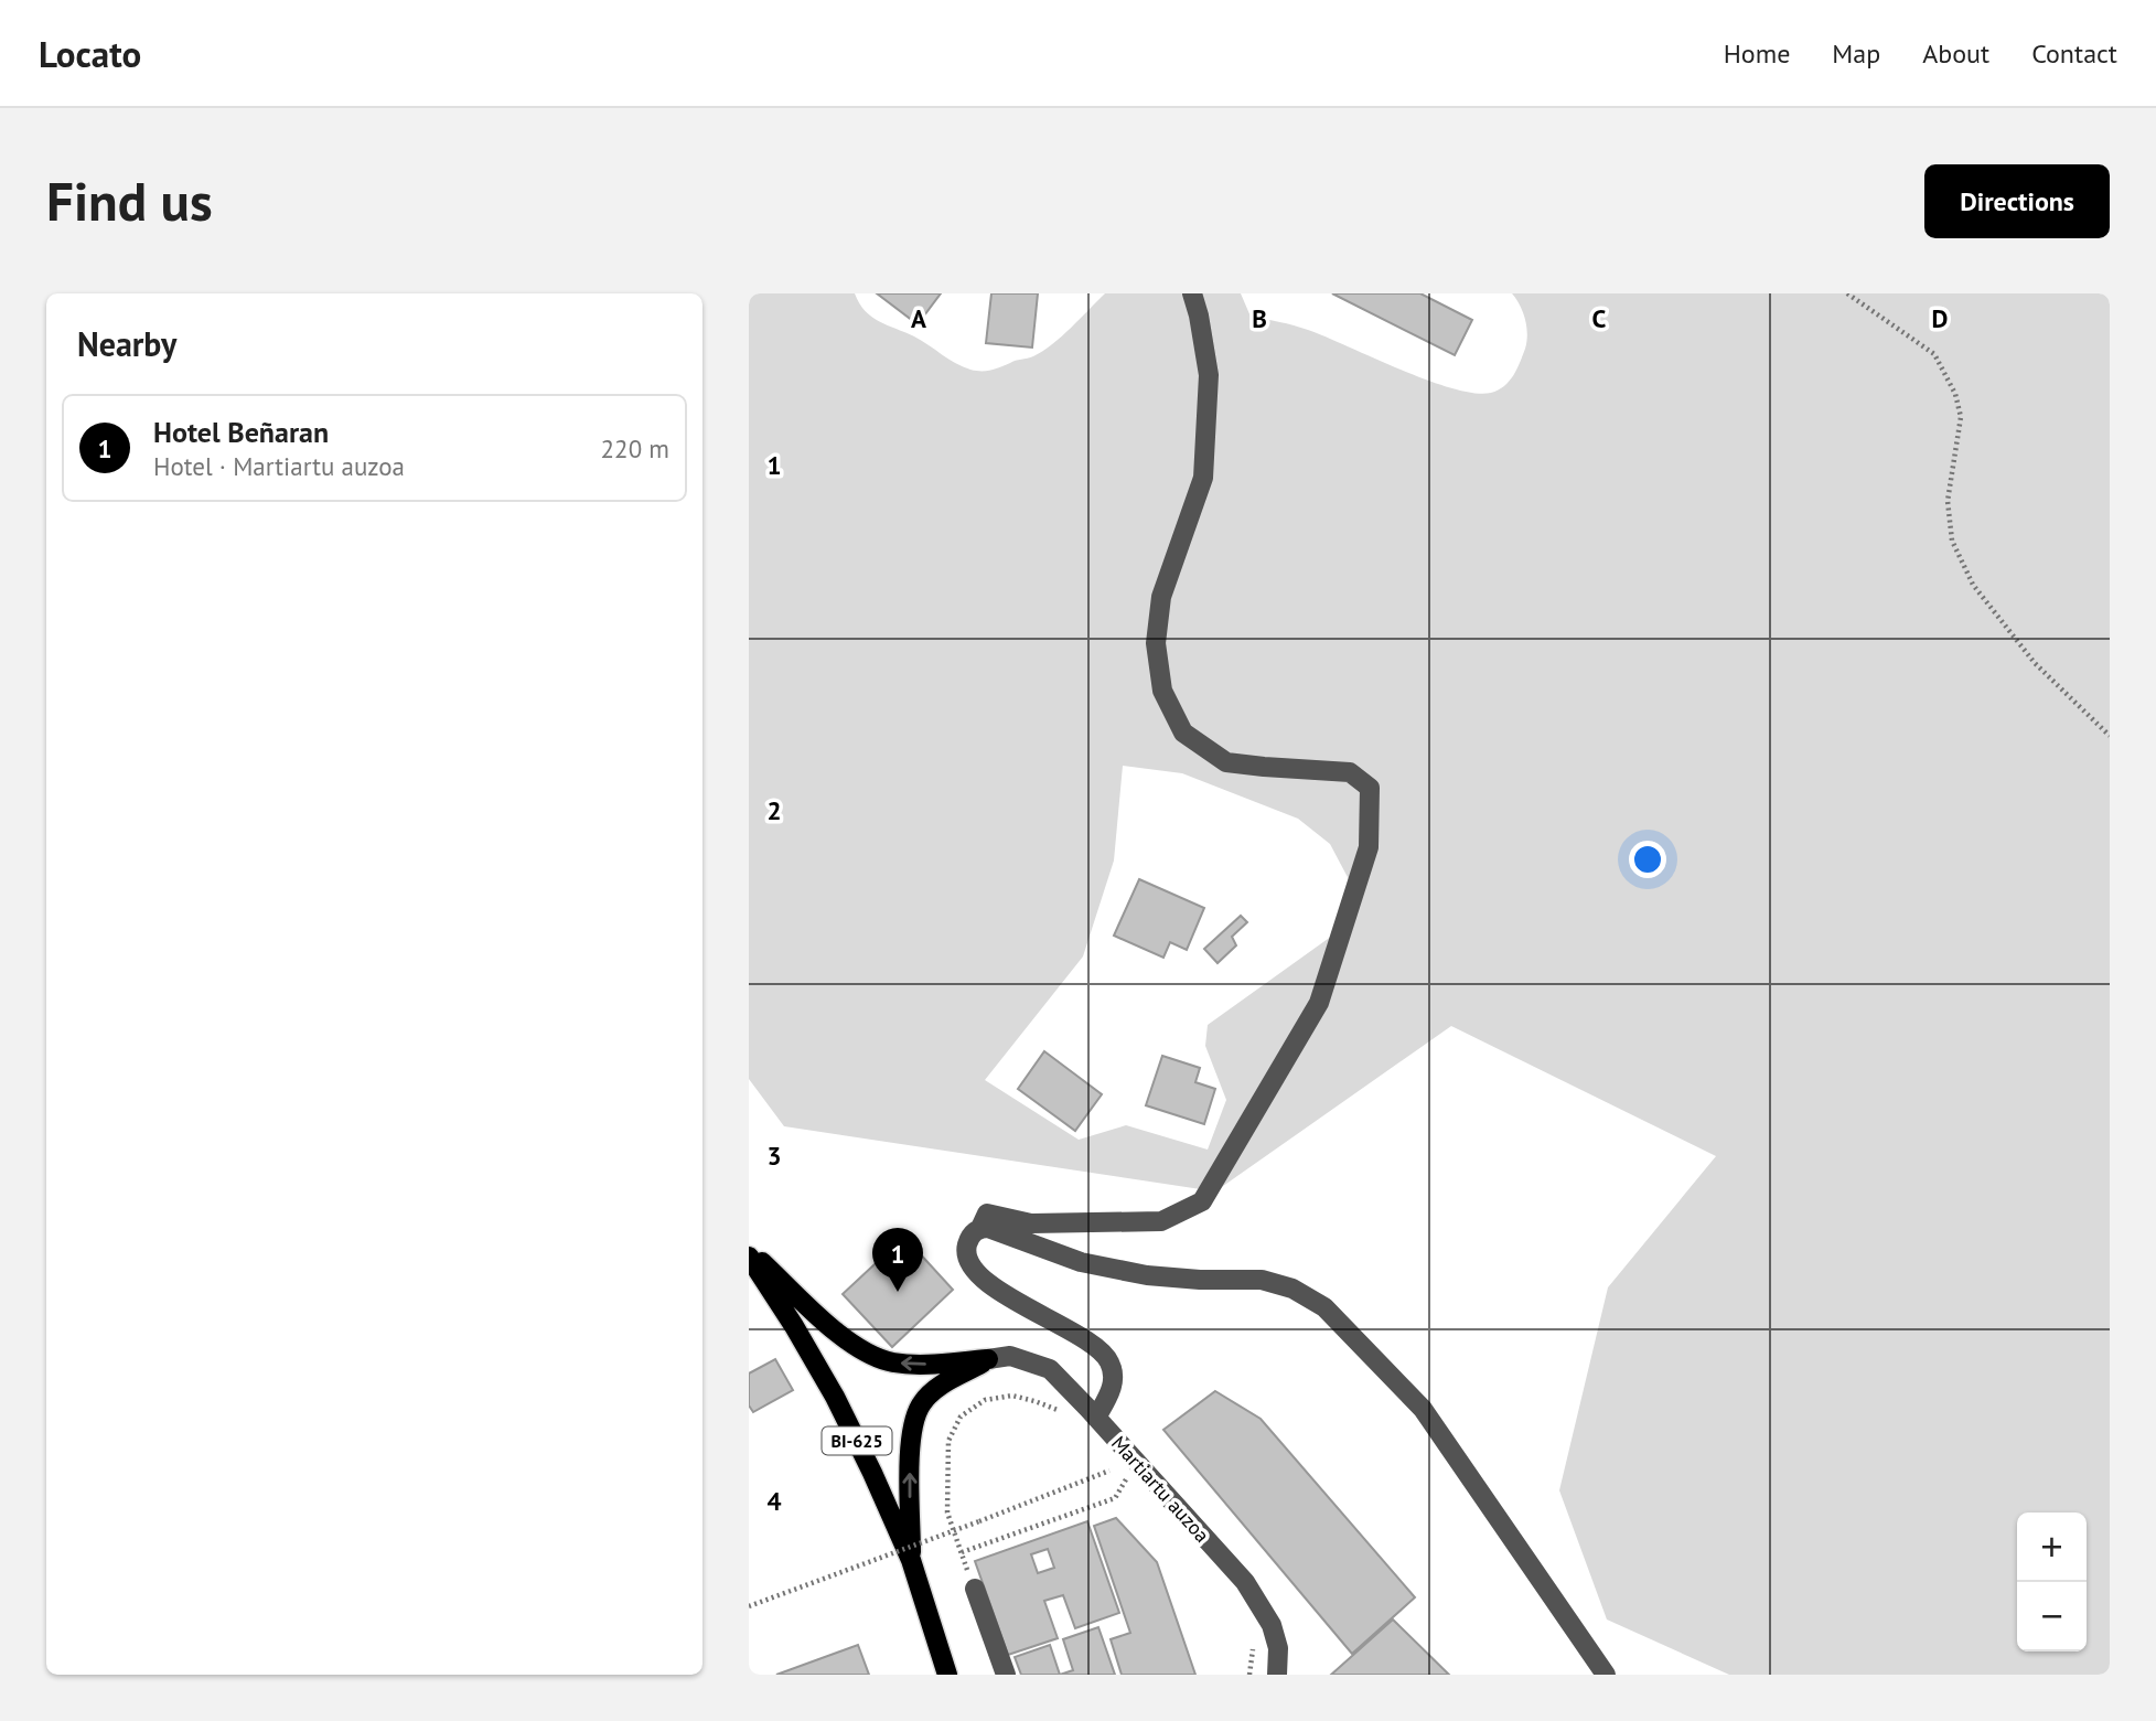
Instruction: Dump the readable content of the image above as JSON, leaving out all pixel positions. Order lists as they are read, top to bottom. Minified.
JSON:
{"streets":{"main road":["BI-625"],"street":["Martiartu auzoa"]},"page":{"header":"Locato","nav":["Home","Map","About","Contact"],"buttons":"Directions","title":"Find us","heading":"Nearby","list":[{"mark":"1","name":"Hotel Beñaran","note":"Hotel · Martiartu auzoa","value":"220 m"}],"pins":"1","map_buttons":["+","−"]},"grid":{"columns":["A","B","C","D"],"rows":["1","2","3","4"]}}
